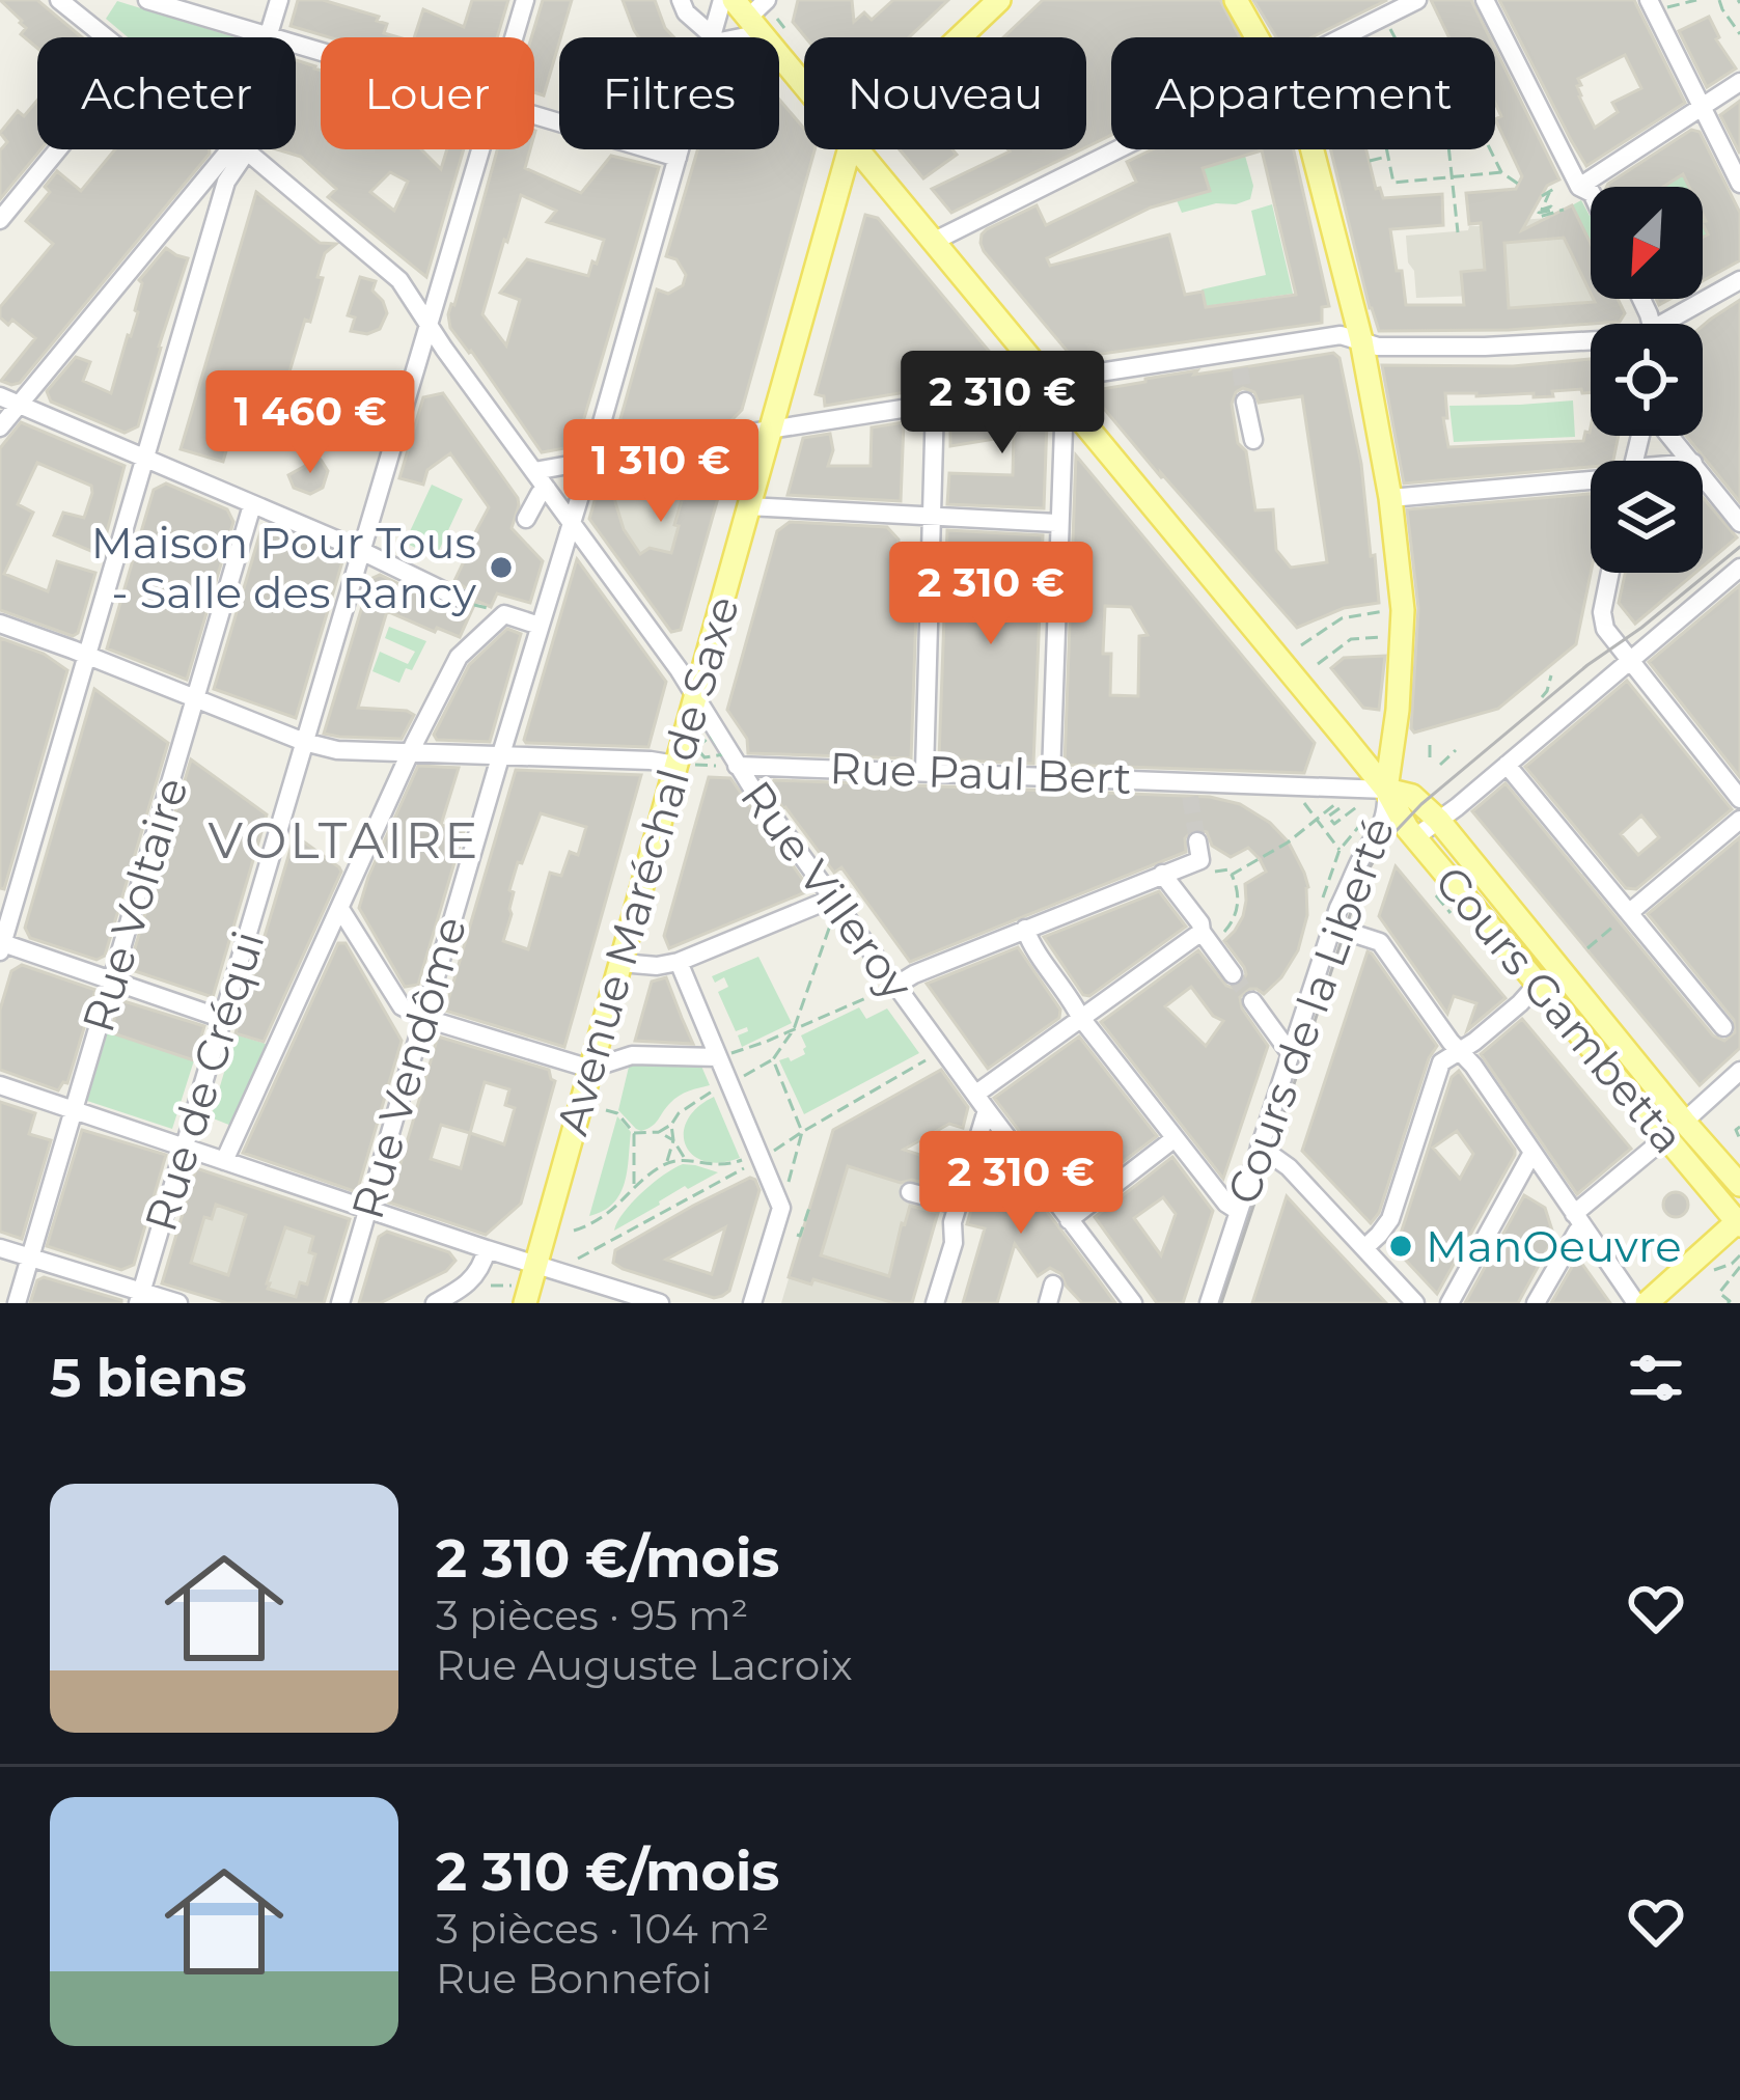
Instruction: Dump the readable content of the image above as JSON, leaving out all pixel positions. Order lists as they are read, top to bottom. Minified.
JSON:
{"streets":{"main road":["Avenue Maréchal de Saxe","Cours Gambetta"],"street":["Rue Paul Bert","Rue Villeroy","Rue Voltaire","Cours de la Liberté","Rue Vendôme","Rue de Créqui"]},"crossings":[["Rue Paul Bert","Rue Villeroy"],["Rue Paul Bert","Cours Gambetta"],["Rue Paul Bert","Cours de la Liberté"],["Avenue Maréchal de Saxe","Rue Villeroy"],["Rue Villeroy","Rue Vendôme"],["Rue Villeroy","Rue de Créqui"],["Cours Gambetta","Cours de la Liberté"]],"districts":["VOLTAIRE"],"places":["Maison Pour Tous - Salle des Rancy","ManOeuvre"],"north":"bottom left","page":{"chip":["Acheter","Louer","Filtres","Nouveau","Appartement"],"price":["2 310 €","1 460 €","1 310 €","2 310 €","2 310 €"],"heading":"5 biens","list":[{"name":"2 310 €/mois","note":"3 pièces · 95 m² · Rue Auguste Lacroix"},{"name":"2 310 €/mois","note":"3 pièces · 104 m² · Rue Bonnefoi"}]}}
